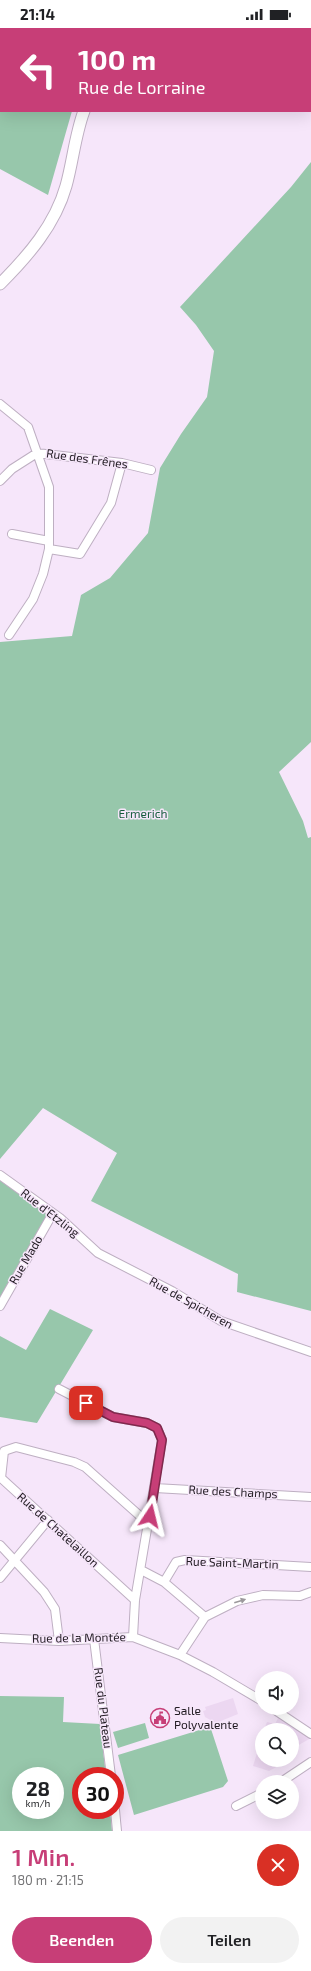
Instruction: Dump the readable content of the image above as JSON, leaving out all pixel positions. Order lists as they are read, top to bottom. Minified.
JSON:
{"streets":{"street":["Rue des Frênes","Rue d'Etzling","Rue Mado","Rue de Spicheren","Rue des Champs","Rue de Chatelaillon","Rue Saint-Martin","Rue de la Montée","Rue du Plateau"]},"crossings":[["Rue d'Etzling","Rue Mado"],["Rue d'Etzling","Rue de Spicheren"],["Rue de la Montée","Rue du Plateau"]],"parks":["Ermerich"],"places":{"public building":["Salle Polyvalente"]},"page":{"status":"21:14","turn":["100 m","Rue de Lorraine"],"speed":"28 km/h","limit":"30","heading":["1 Min.","180 m · 21:15"],"buttons":["Beenden","Teilen"]}}
